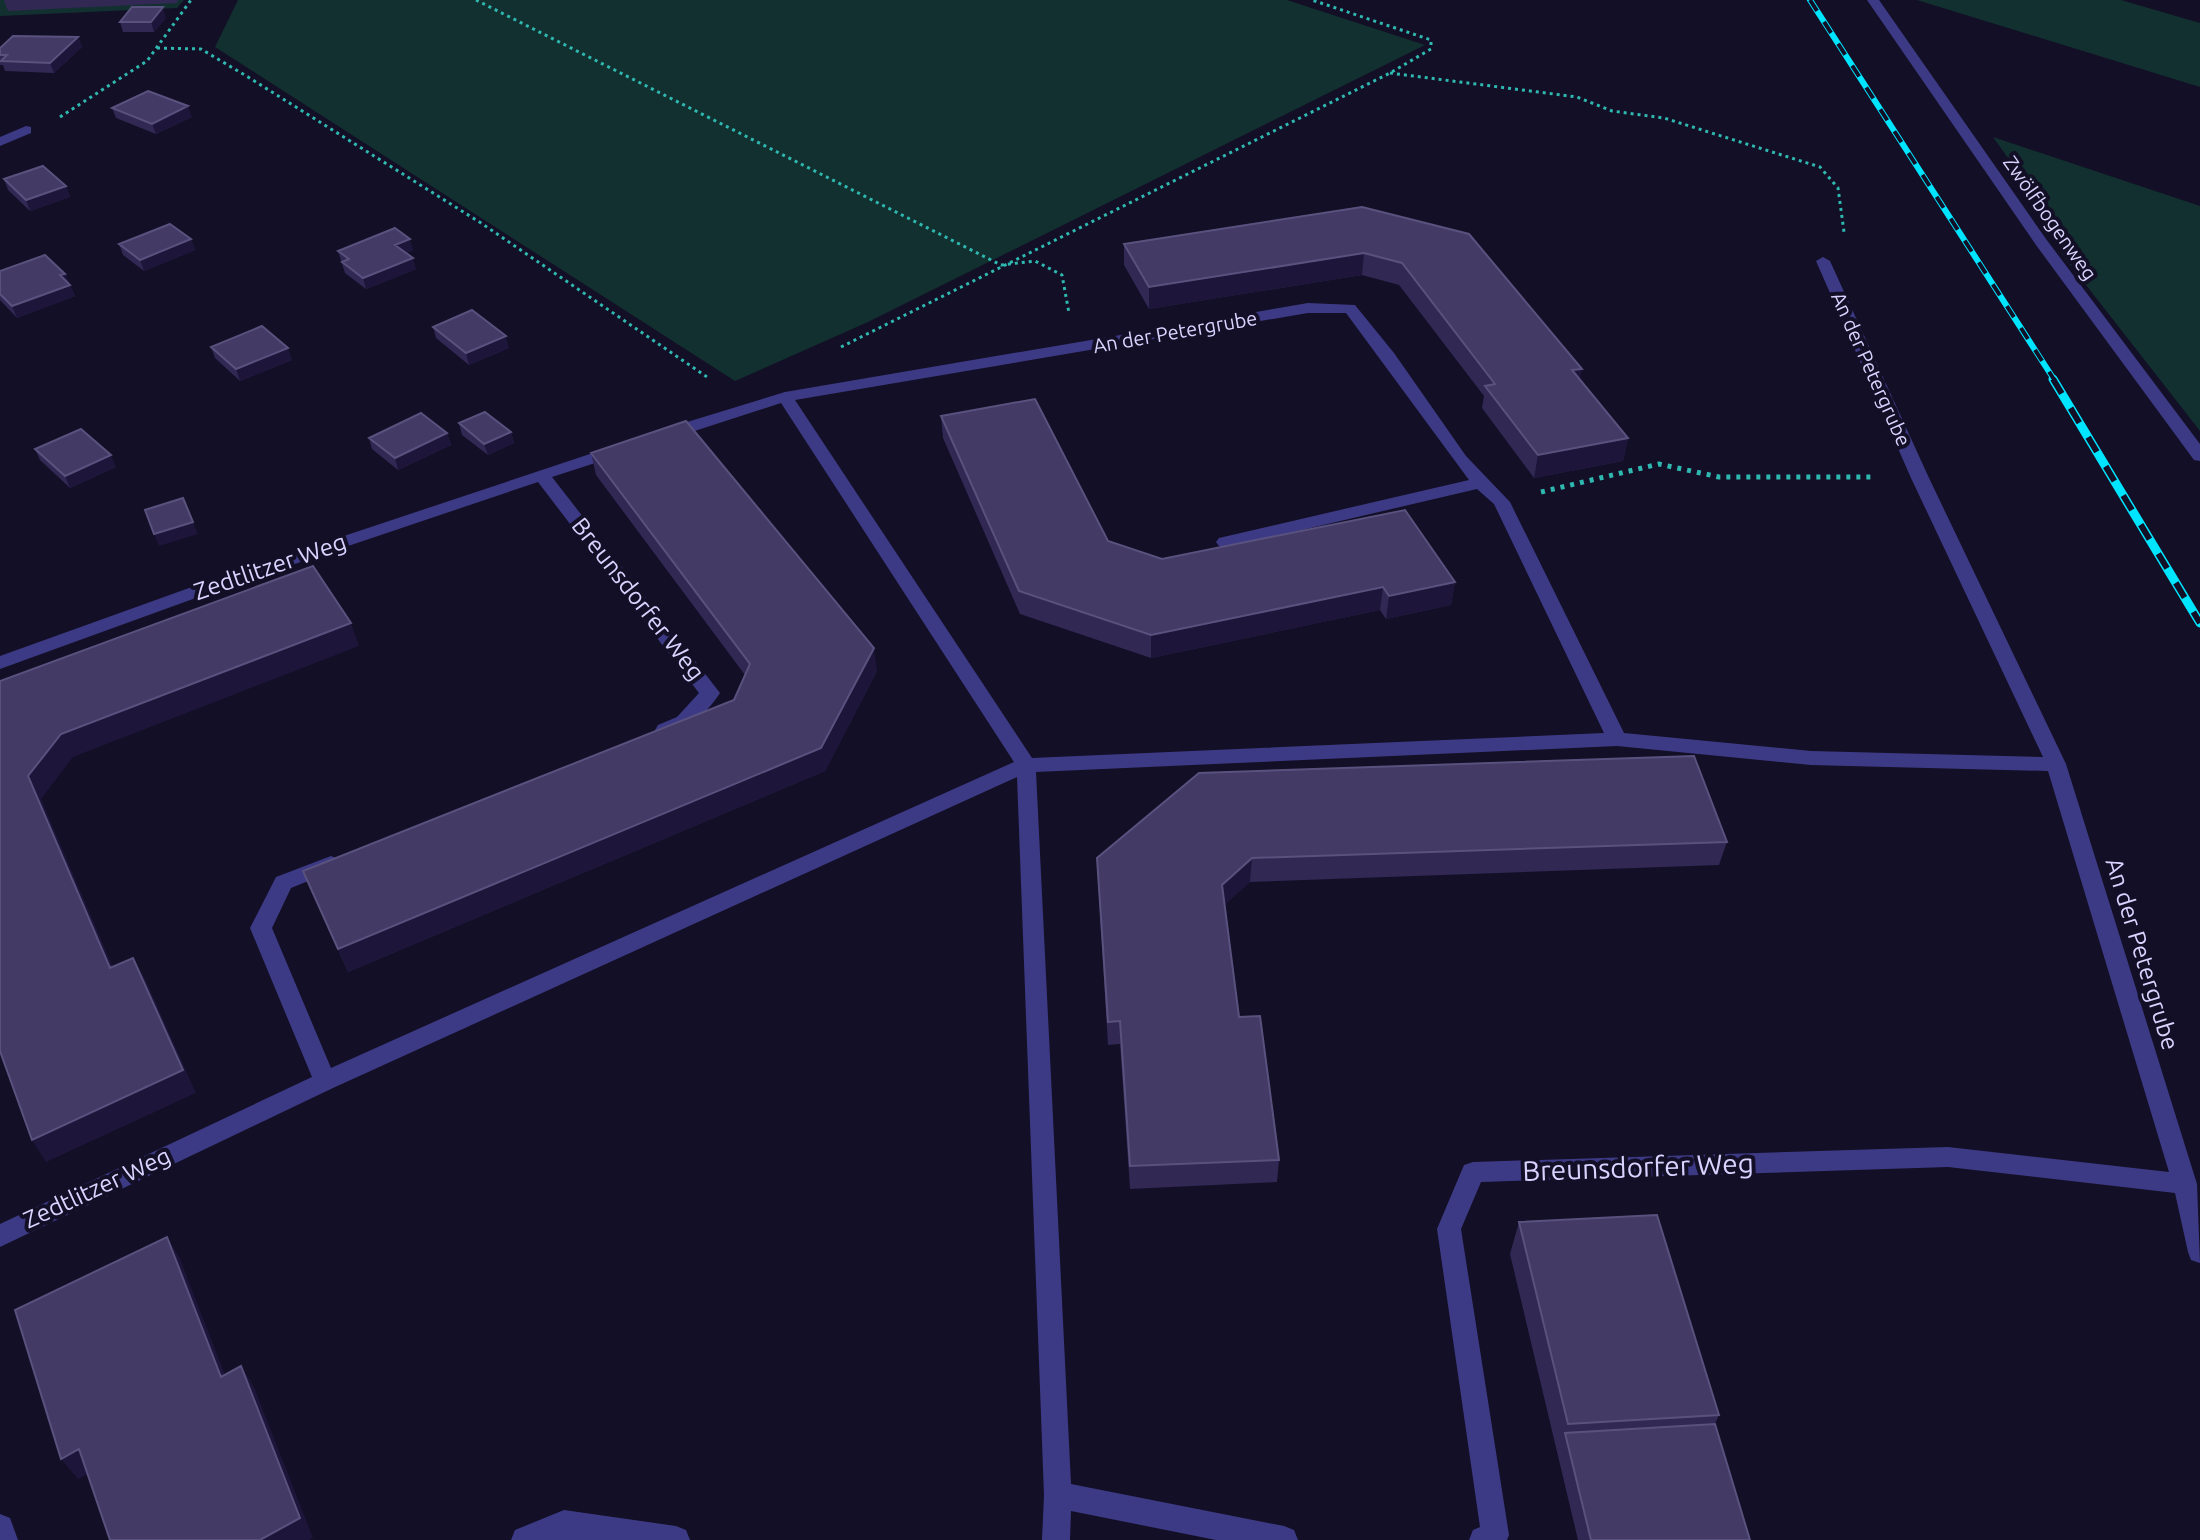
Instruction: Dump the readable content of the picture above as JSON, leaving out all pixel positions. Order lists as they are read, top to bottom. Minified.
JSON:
{"streets":{"street":["Zwölfbogenweg","An der Petergrube","Zedtlitzer Weg","Breunsdorfer Weg"]},"crossings":[["An der Petergrube","Breunsdorfer Weg"],["Zedtlitzer Weg","Breunsdorfer Weg"]]}
